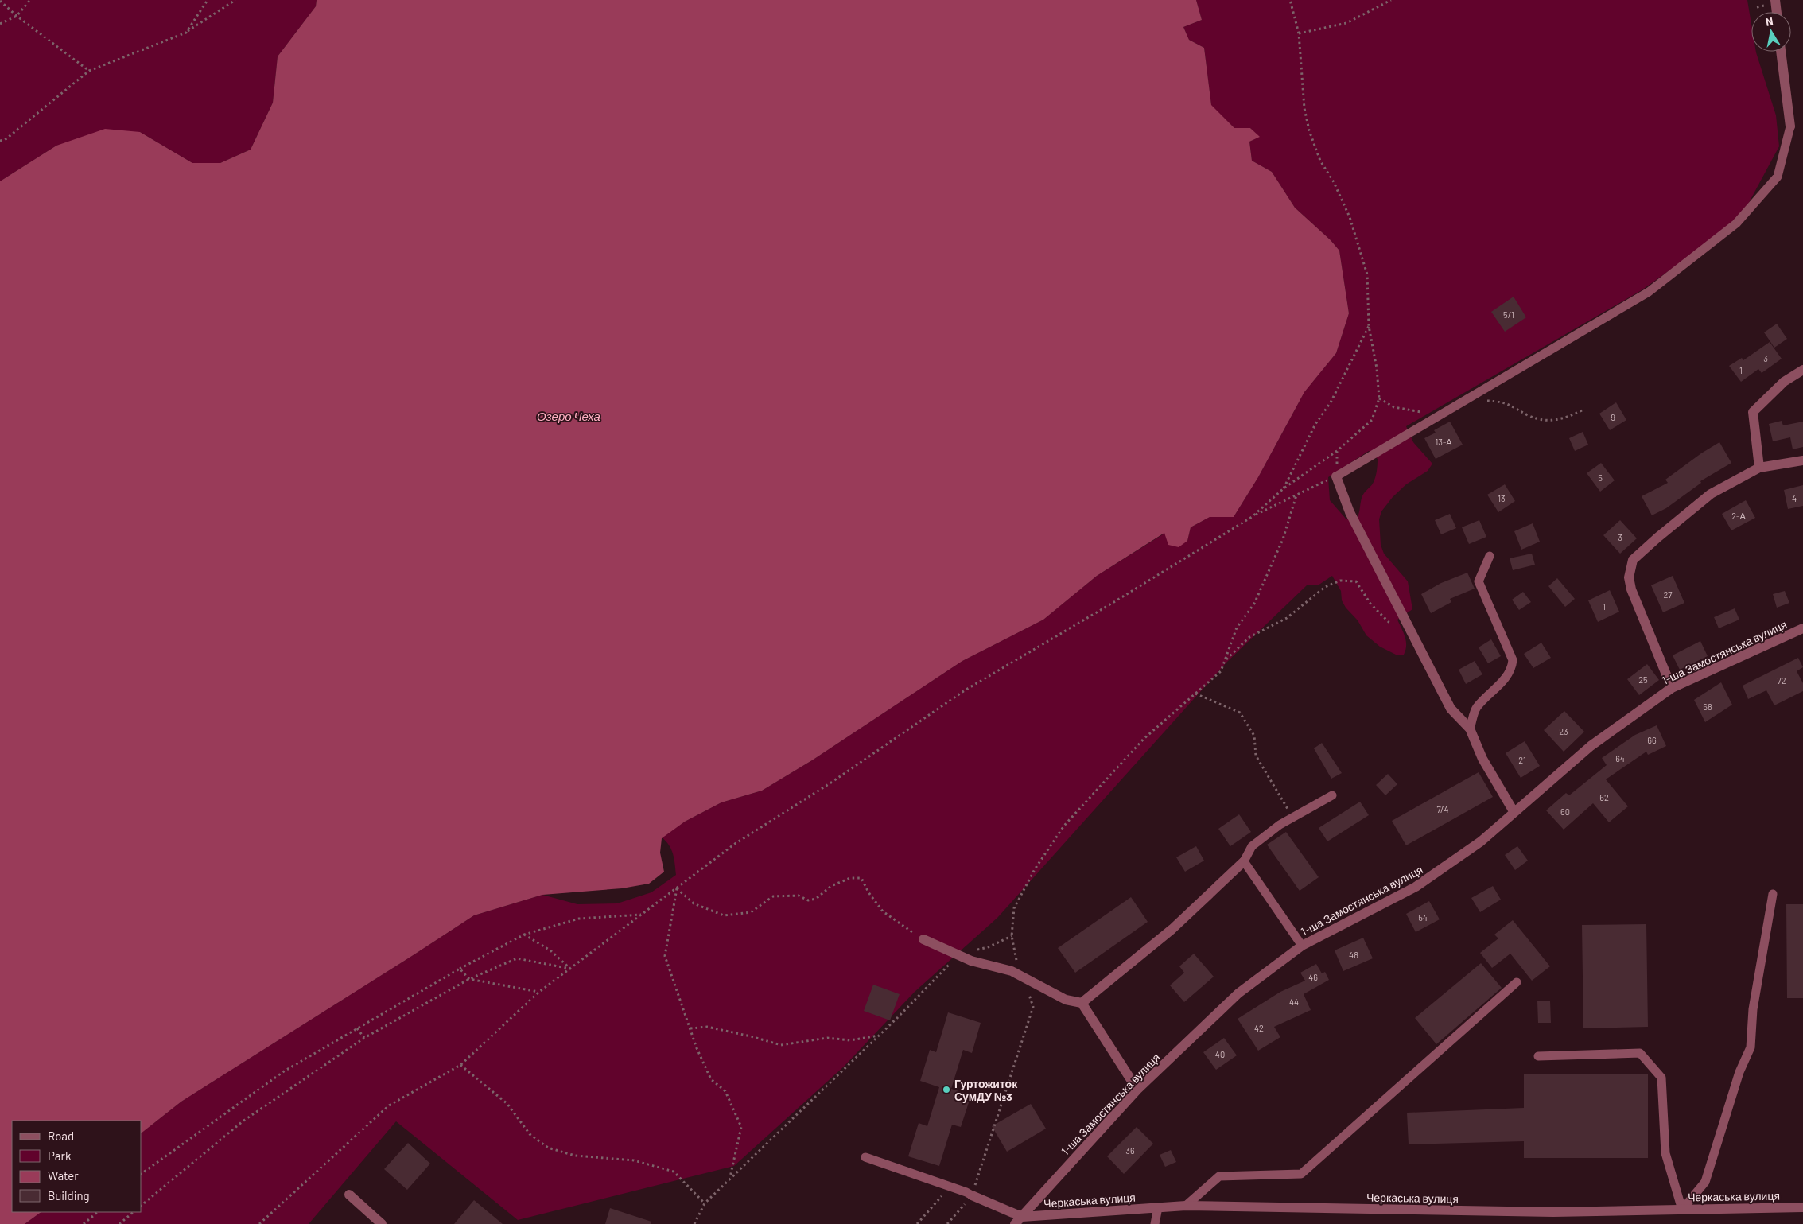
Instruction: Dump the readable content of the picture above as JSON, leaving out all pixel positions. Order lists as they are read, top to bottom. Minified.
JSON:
{"streets":{"street":["1-ша Замостянська вулиця","Черкаська вулиця"]},"crossings":[["1-ша Замостянська вулиця","Черкаська вулиця"]],"water":["Озеро Чеха"],"places":["Гуртожиток СумДУ №3"],"house_numbers":["5/1","3","1","9","13-А","5","13","4","2-А","3","27","1","25","72","68","23","66","64","21","62","7/4","60","54","48","46","44","42","40","36"],"legend":["Road","Park","Water","Building"],"north":"top"}
